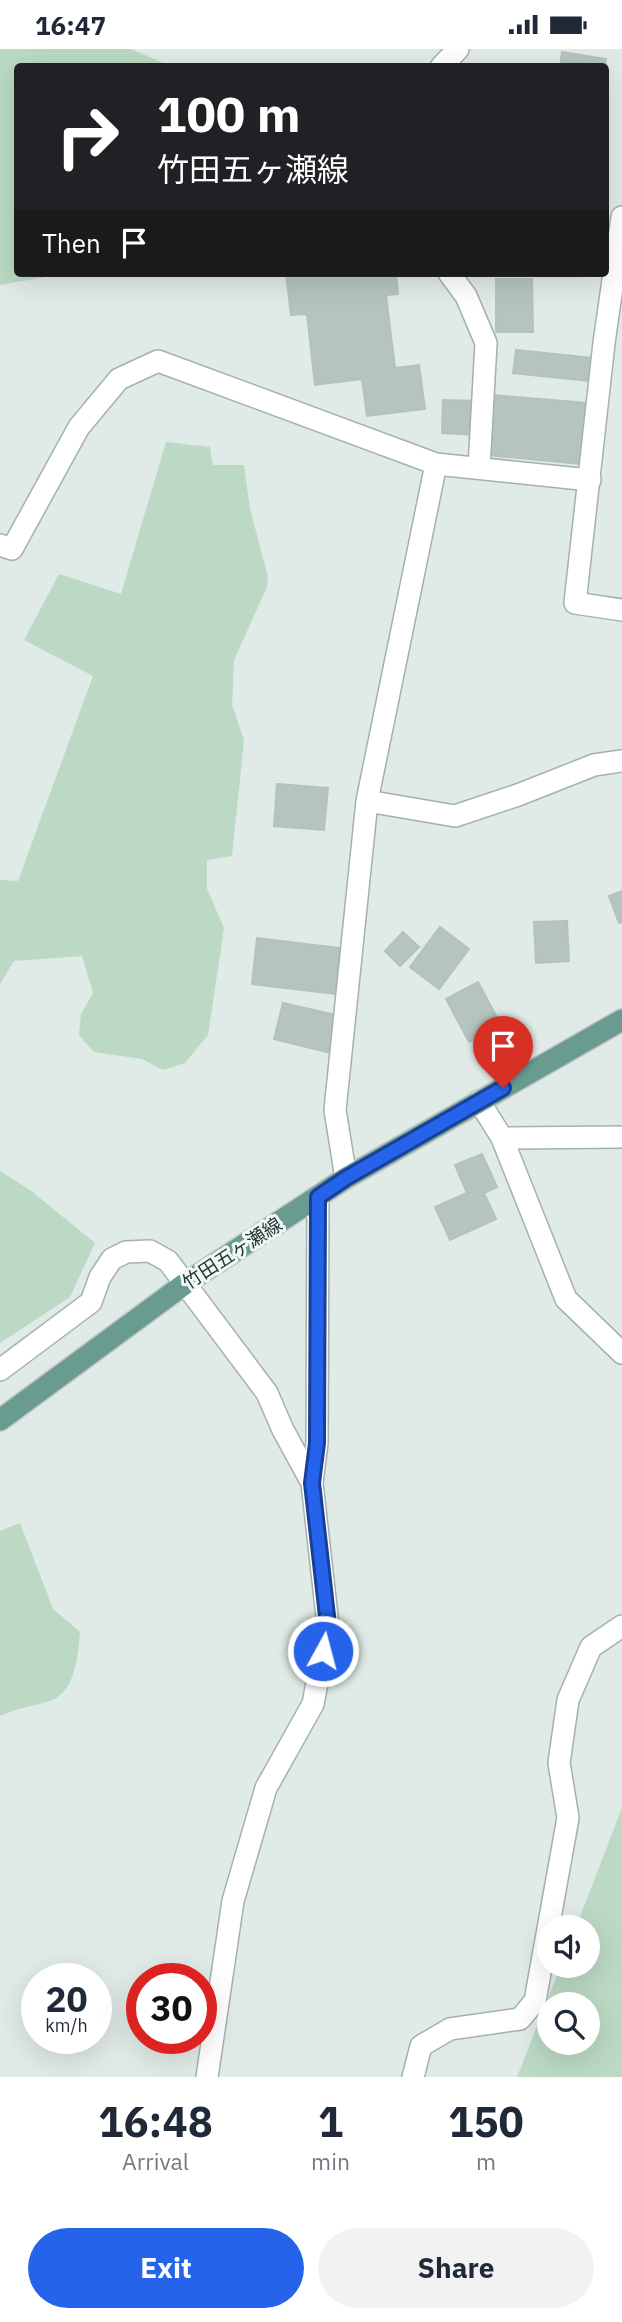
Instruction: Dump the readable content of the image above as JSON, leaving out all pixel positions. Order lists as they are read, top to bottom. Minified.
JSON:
{"streets":{"main road":["竹田五ヶ瀬線"]},"page":{"status":"16:47","turn":["100 m","竹田五ヶ瀬線"],"then":"Then","speed":"20 km/h","limit":"30","eta":["16:48","Arrival","1","min","150","m"],"buttons":["Exit","Share"]}}
